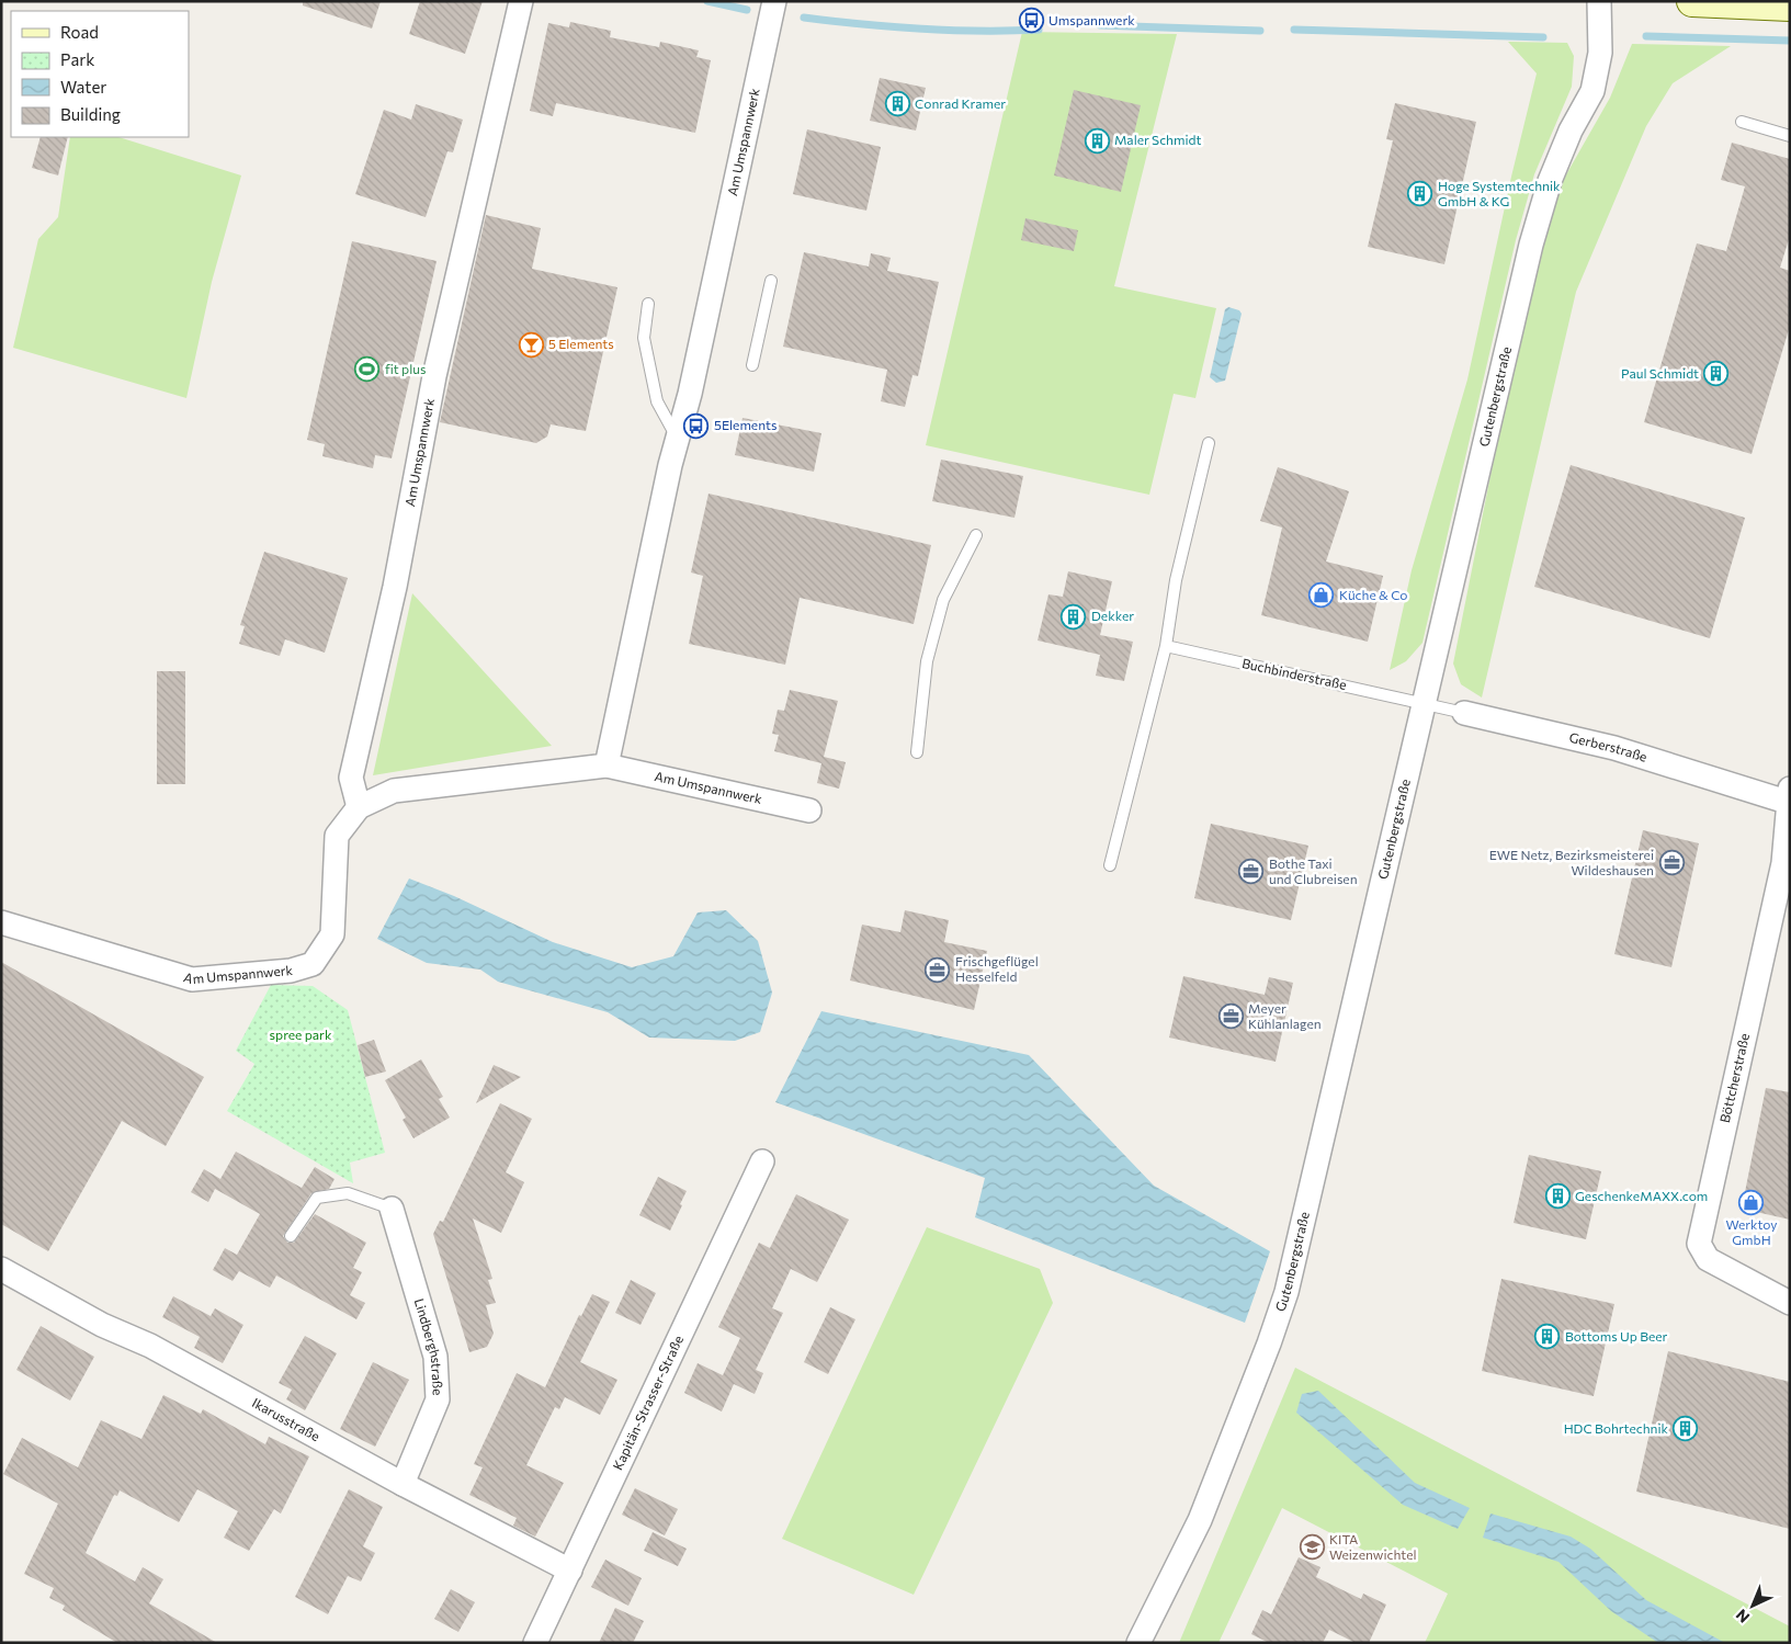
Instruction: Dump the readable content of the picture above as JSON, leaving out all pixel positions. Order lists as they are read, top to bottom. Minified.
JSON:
{"streets":{"street":["Am Umspannwerk","Gutenbergstraße","Gerberstraße","Böttcherstraße","Lindberghstraße","Kapitän-Strasser-Straße","Ikarusstraße"],"lane":["Buchbinderstraße"]},"crossings":[["Gutenbergstraße","Buchbinderstraße"],["Gutenbergstraße","Gerberstraße"],["Buchbinderstraße","Gerberstraße"],["Gerberstraße","Böttcherstraße"],["Lindberghstraße","Ikarusstraße"],["Kapitän-Strasser-Straße","Ikarusstraße"]],"parks":["spree park"],"places":{"bus stop":["Umspannwerk","5Elements"],"building":["Conrad Kramer","Maler Schmidt","Hoge Systemtechnik GmbH & KG","Paul Schmidt","Dekker","GeschenkeMAXX.com","Bottoms Up Beer","HDC Bohrtechnik"],"bar":["5 Elements"],"sports":["fit plus"],"shop":["Küche & Co","Werktoy GmbH"],"office":["EWE Netz, Bezirksmeisterei Wildeshausen","Bothe Taxi und Clubreisen","Frischgeflügel Hesselfeld","Meyer Kühlanlagen"],"school or university":["KITA Weizenwichtel"]},"legend":["Road","Park","Water","Building"],"north":"bottom left"}
